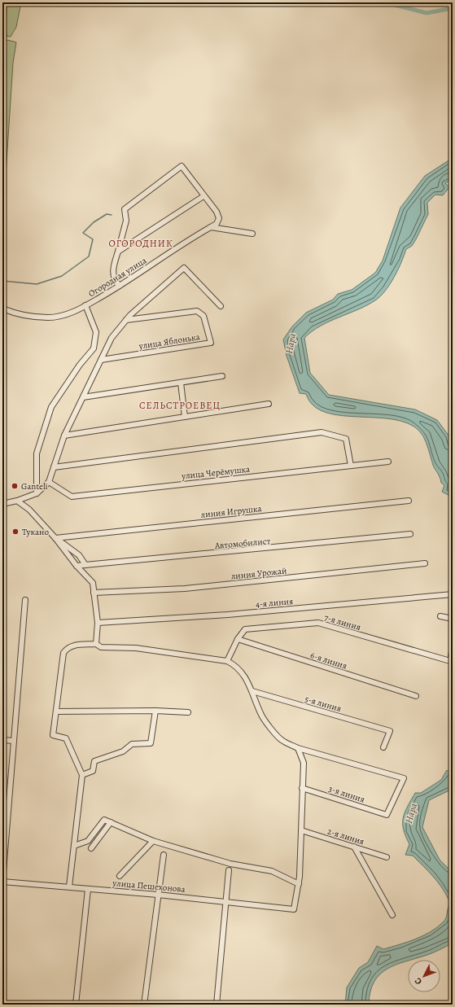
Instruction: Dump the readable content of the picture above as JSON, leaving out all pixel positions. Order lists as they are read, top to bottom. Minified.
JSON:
{"streets":{"street":["Огородная улица","улица Яблонька","улица Черёмушка","линия Игрушка","Автомобилист","линия Урожай","4-я линия","7-я линия","6-я линия","5-я линия","3-я линия","2-я линия","улица Пешехонова"]},"crossings":[["7-я линия","6-я линия"]],"districts":["ОГОРОДНИК","СЕЛЬСТРОЕВЕЦ"],"water":["Нара"],"places":["Ganteli","Тукано"],"north":"bottom left"}
